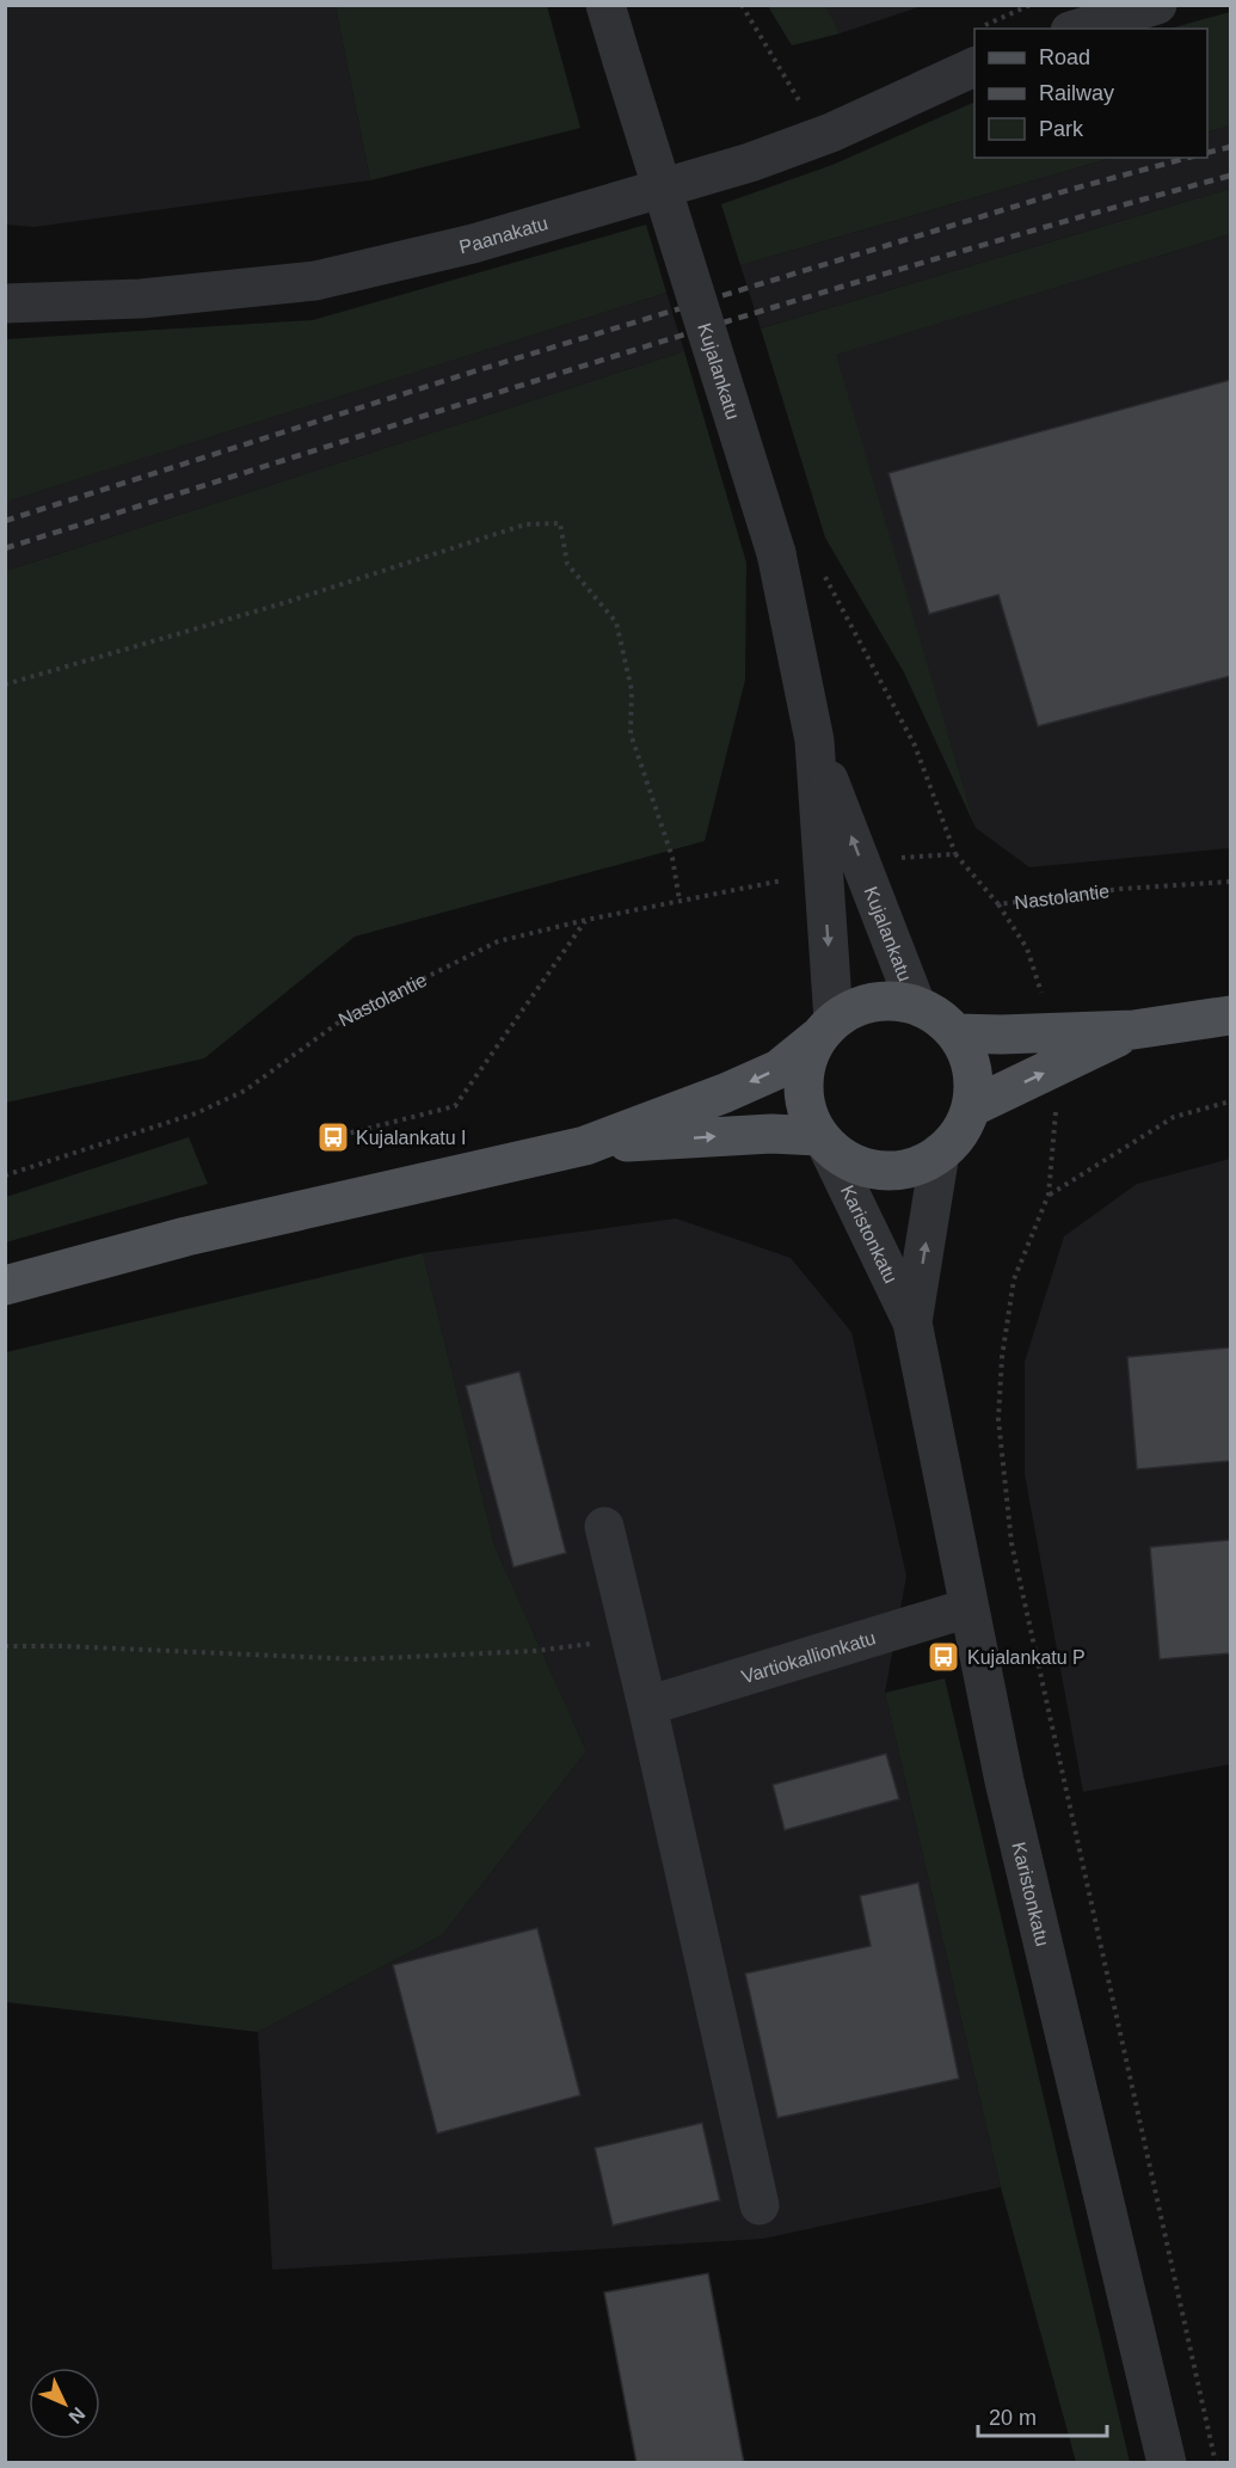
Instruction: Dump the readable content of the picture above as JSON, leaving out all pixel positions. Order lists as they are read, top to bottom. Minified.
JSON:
{"streets":{"street":["Paanakatu","Kujalankatu","Karistonkatu","Vartiokallionkatu"],"path":["Nastolantie"]},"crossings":[["Kujalankatu","Karistonkatu"],["Karistonkatu","Vartiokallionkatu"]],"places":{"bus stop":["Kujalankatu I","Kujalankatu P"]},"legend":["Road","Railway","Park"],"scale_bar":"20 m","north":"bottom right"}
